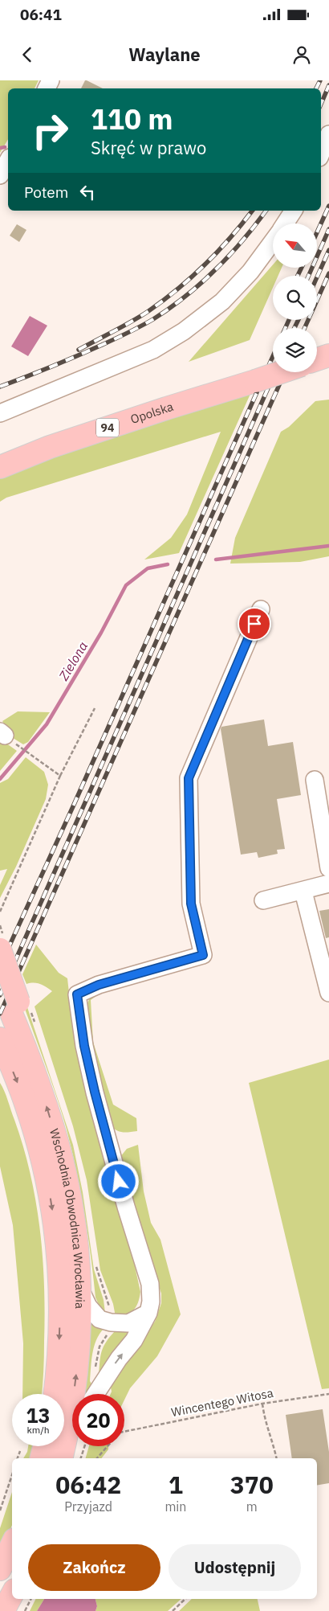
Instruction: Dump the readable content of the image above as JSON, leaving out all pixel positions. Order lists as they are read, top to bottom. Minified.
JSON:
{"streets":{"main road":["Opolska","94","Wschodnia Obwodnica Wrocławia"],"path":["Wincentego Witosa"]},"water":["Zielona"],"north":"top left","page":{"status":"06:41","header":"Waylane","turn":["110 m","Skręć w prawo"],"then":"Potem","speed":"13 km/h","limit":"20","eta":["06:42","Przyjazd","1","min","370","m"],"buttons":["Zakończ","Udostępnij"]}}
